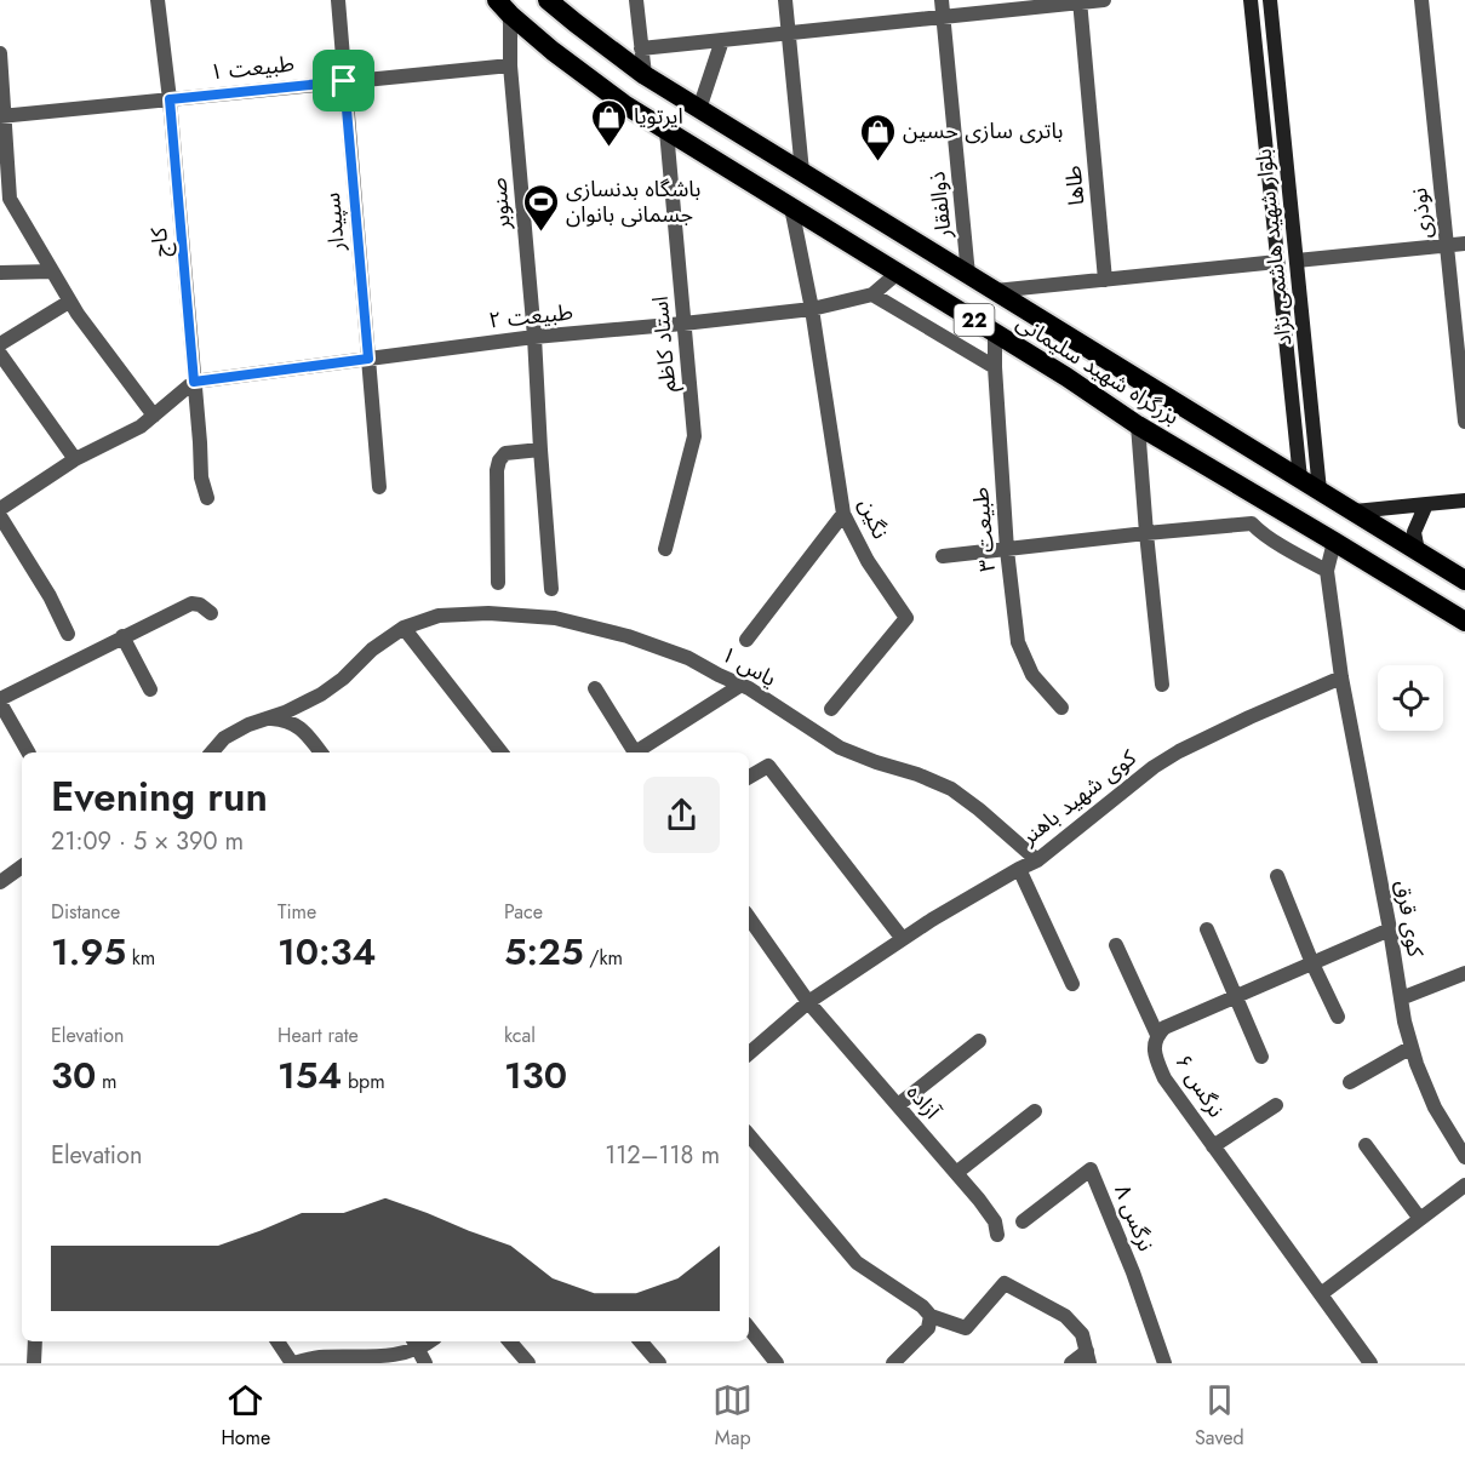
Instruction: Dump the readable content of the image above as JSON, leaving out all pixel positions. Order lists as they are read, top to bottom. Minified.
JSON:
{"streets":{"highway":["22","بزرگراه شهید سلیمانی"],"main road":["بلوار شهید هاشمی نژاد"],"street":["طبیعت ۱","طاها","صنوبر","ذوالفقار","نوذری","سپیدار","کاج","طبیعت ۲","استاد کاظم","نگین","طبیعت ٣","یاس ۱","کوی شهید باهنر","کوی قرق","نرگس ۶","آزاده","نرگس ۸"]},"crossings":[["طبیعت ۱","صنوبر"],["طبیعت ۱","سپیدار"],["طبیعت ۱","کاج"],["صنوبر","طبیعت ۲"],["صنوبر","بزرگراه شهید سلیمانی"],["ذوالفقار","بزرگراه شهید سلیمانی"],["سپیدار","طبیعت ۲"],["کاج","طبیعت ۲"],["بلوار شهید هاشمی نژاد","بزرگراه شهید سلیمانی"],["طبیعت ۲","استاد کاظم"],["طبیعت ۲","نگین"],["استاد کاظم","بزرگراه شهید سلیمانی"],["بزرگراه شهید سلیمانی","نگین"],["بزرگراه شهید سلیمانی","طبیعت ٣"],["یاس ۱","کوی شهید باهنر"],["کوی شهید باهنر","کوی قرق"],["کوی شهید باهنر","آزاده"],["کوی قرق","نرگس ۶"]],"places":{"shop":["ایرتویا","باتری سازی حسین"],"sports":["باشگاه بدنسازی جسمانی بانوان"]},"page":{"heading":["Evening run","21:09 · 5 × 390 m"],"stats":[["Distance","1.95 km"],["Time","10:34"],["Pace","5:25 /km"],["Elevation","30 m"],["Heart rate","154 bpm"],["kcal","130"]],"chart":["Elevation","112–118 m"],"tabs":["Home","Map","Saved"]}}
